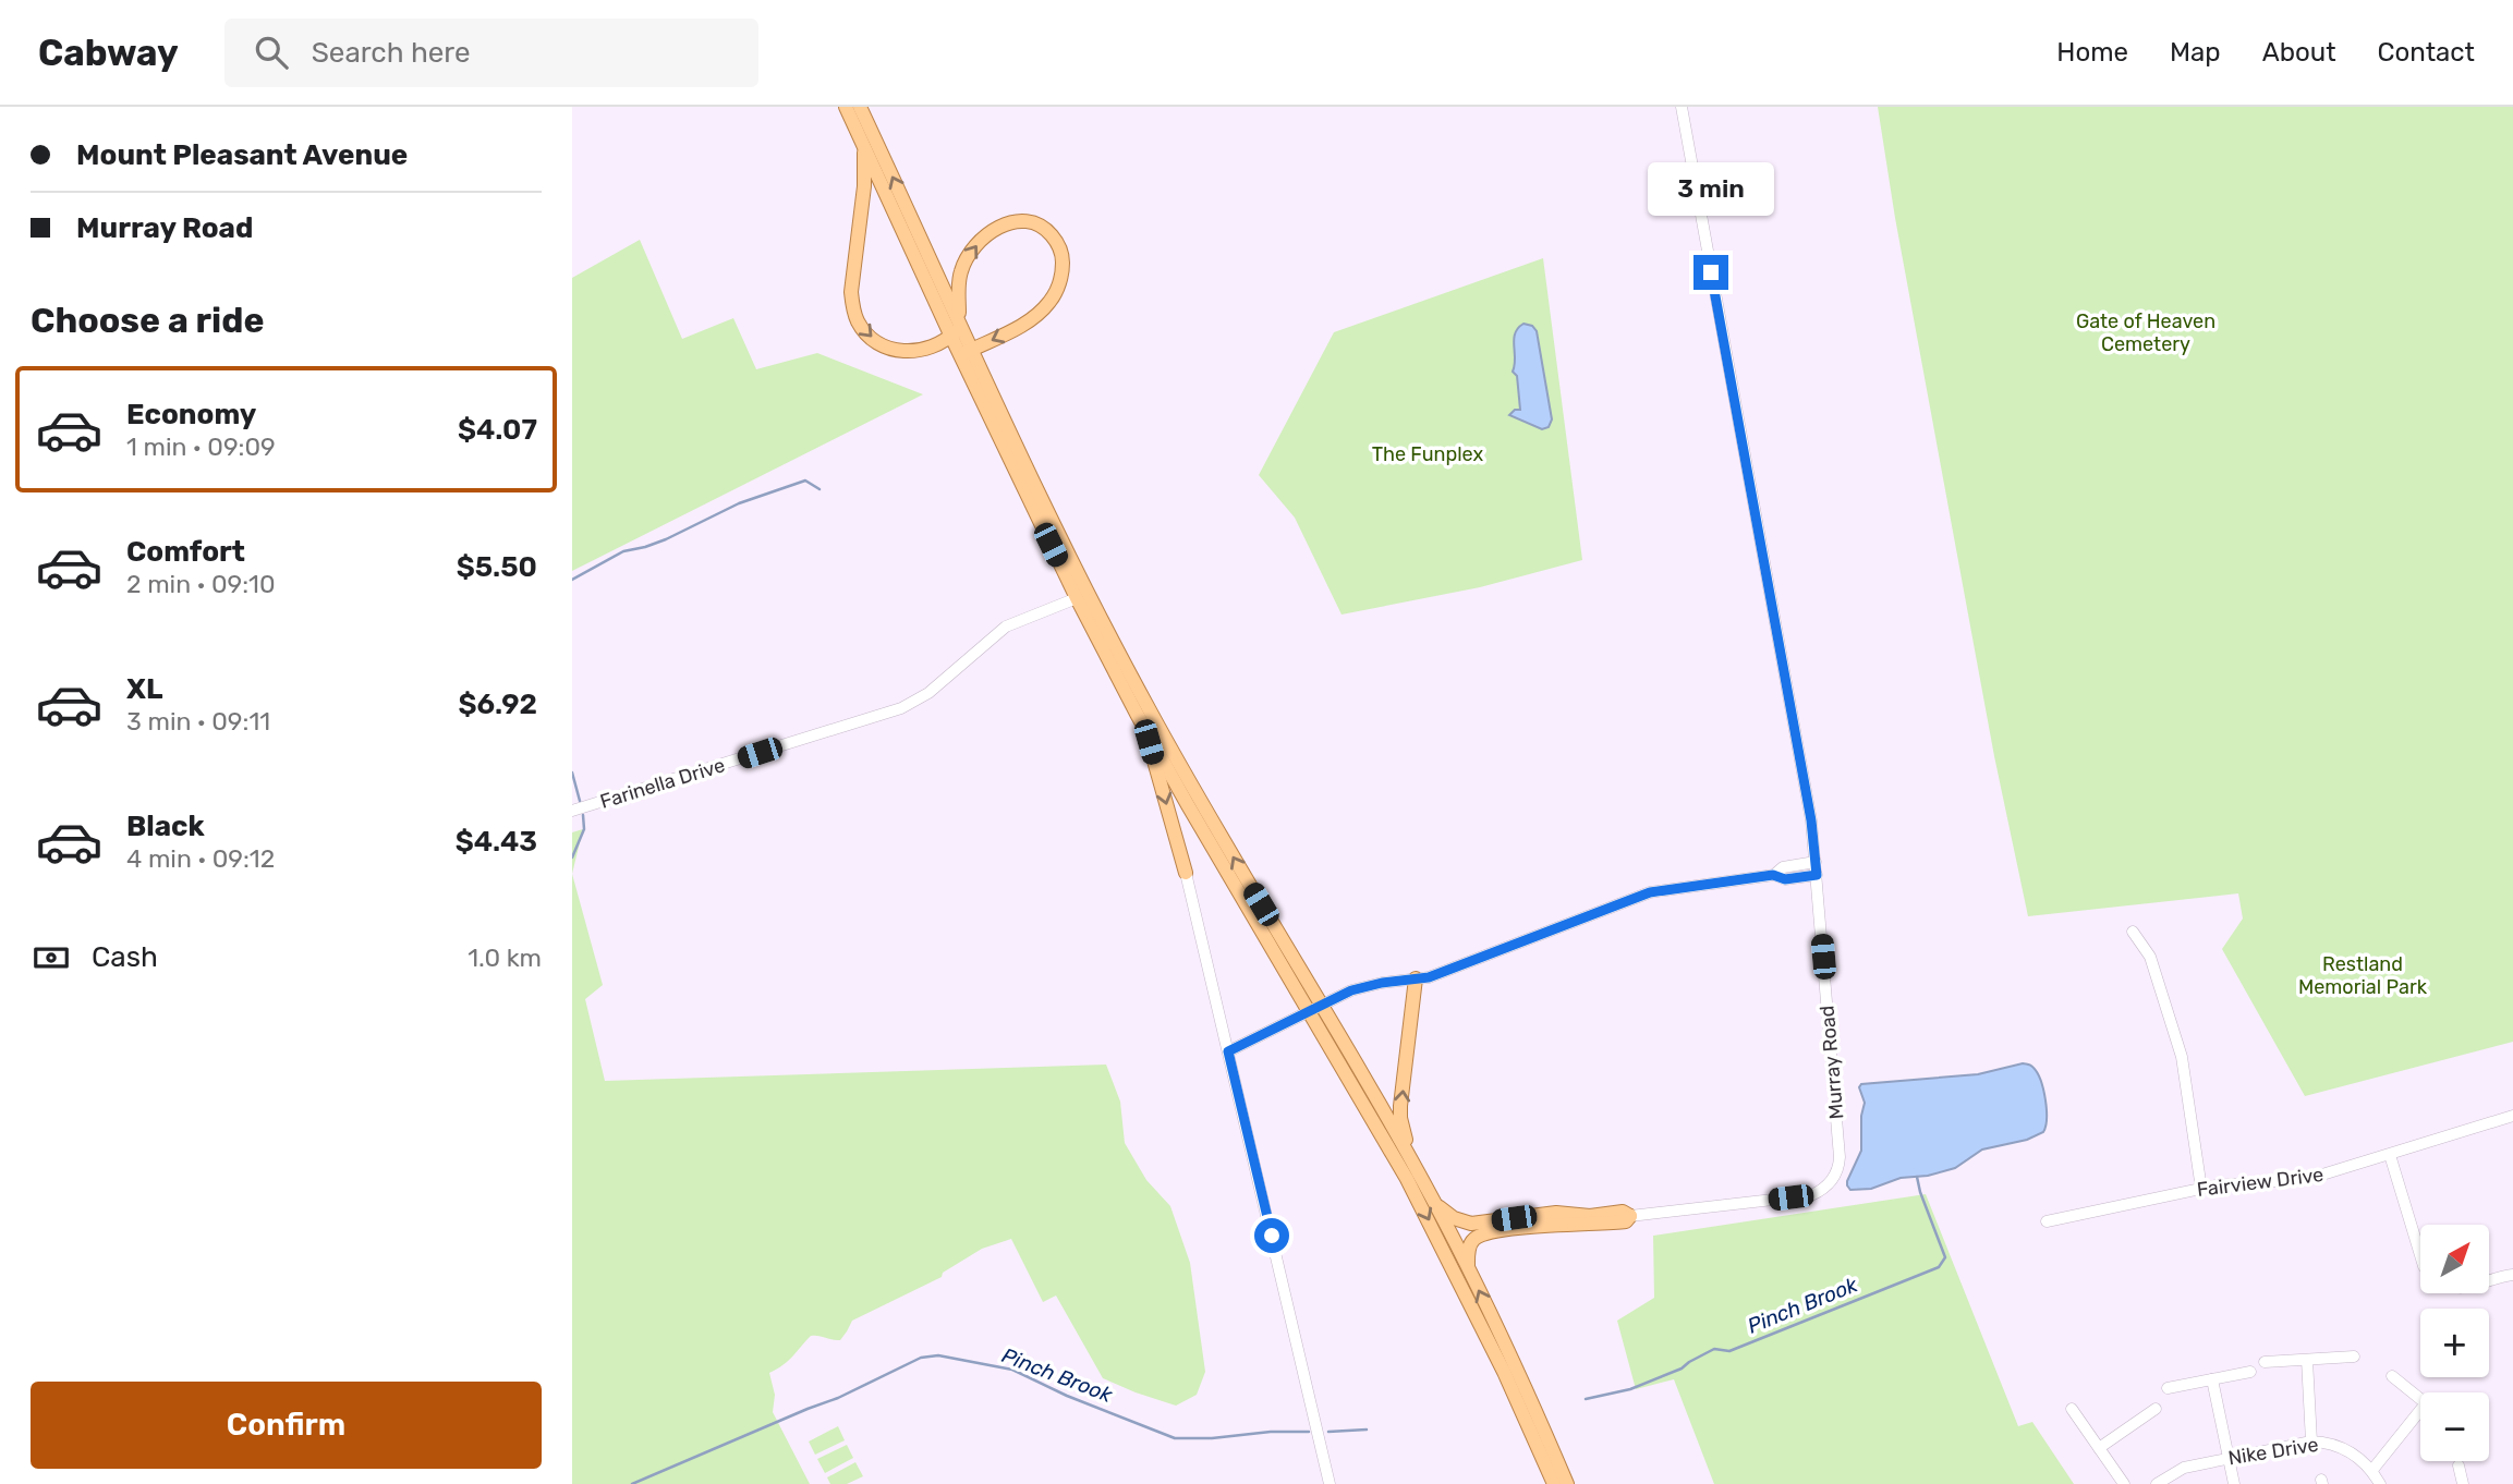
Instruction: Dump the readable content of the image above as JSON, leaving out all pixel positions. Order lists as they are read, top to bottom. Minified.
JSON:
{"streets":{"street":["Farinella Drive","Murray Road","Fairview Drive","Nike Drive"]},"water":["Pinch Brook"],"parks":["Gate of Heaven Cemetery","The Funplex","Restland Memorial Park"],"north":"top right","page":{"header":"Cabway","search":"Search here","nav":["Home","Map","About","Contact"],"banner":["Mount Pleasant Avenue","Murray Road"],"bubble":"3 min","heading":"Choose a ride","list":[{"name":"Economy","note":"1 min · 09:09","value":"$4.07"},{"name":"Comfort","note":"2 min · 09:10","value":"$5.50"},{"name":"XL","note":"3 min · 09:11","value":"$6.92"},{"name":"Black","note":"4 min · 09:12","value":"$4.43"}],"pay":["Cash","1.0 km"],"map_buttons":["+","−"],"buttons":"Confirm"}}
